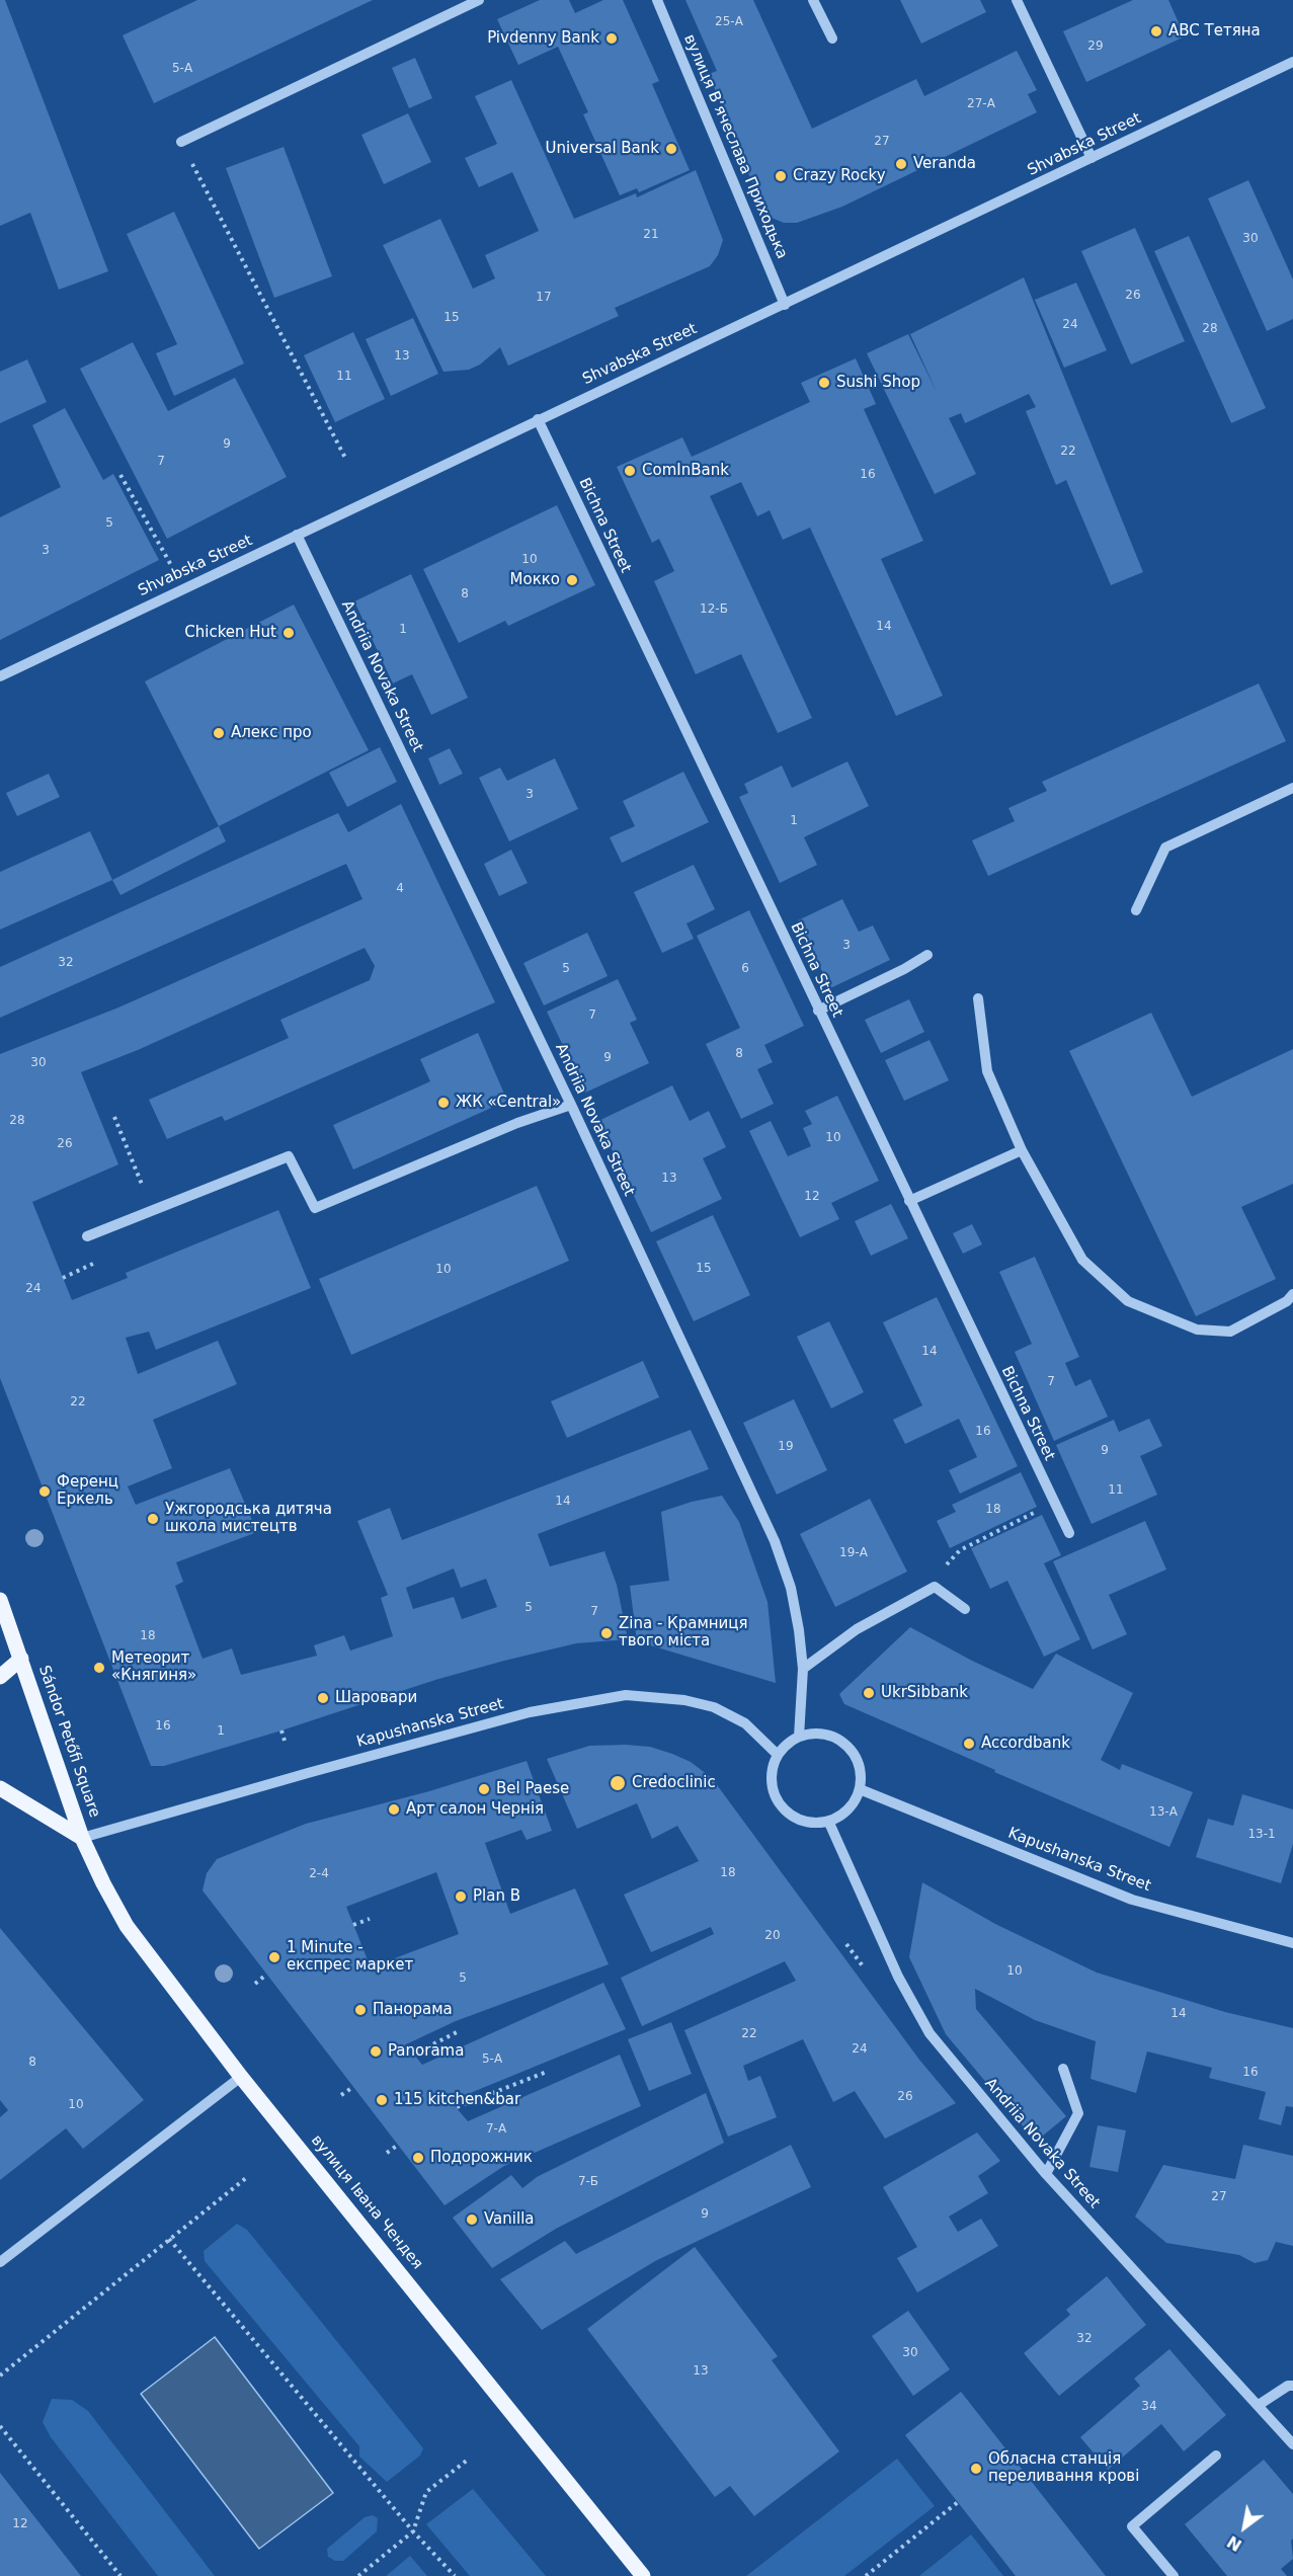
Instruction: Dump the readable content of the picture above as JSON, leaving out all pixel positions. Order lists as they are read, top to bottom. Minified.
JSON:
{"streets":{"main road":["Sándor Petőfi Square","вулиця Івана Чендея"],"street":["Shvabska Street","вулиця Вʼячеслава Приходька","Bichna Street","Andriia Novaka Street","Kapushanska Street"]},"crossings":[["Shvabska Street","вулиця Вʼячеслава Приходька"],["Shvabska Street","Bichna Street"],["Shvabska Street","Andriia Novaka Street"],["Andriia Novaka Street","Kapushanska Street"],["Kapushanska Street","Sándor Petőfi Square"],["Kapushanska Street","вулиця Івана Чендея"],["Sándor Petőfi Square","вулиця Івана Чендея"]],"places":["ABC Тетяна","Pivdenny Bank","Universal Bank","Veranda","Crazy Rocky","Sushi Shop","ComInBank","Мокко","Chicken Hut","Алекс про","ЖК «Central»","Ференц Еркель","Ужгородська дитяча школа мистецтв","Zina - Крамниця твого міста","Метеорит «Княгиня»","UkrSibbank","Шаровари","Accordbank","Credoclinic","Bel Paese","Арт салон Чернія","Plan B","1 Minute - експрес маркет","Панорама","Panorama","115 kitchen&bar","Подорожник","Vanilla","Обласна станція переливання крові"],"house_numbers":["25-А","29","5-А","27-А","27","21","30","26","17","15","24","28","13","11","9","22","7","16","5","3","10","8","12-Б","14","1","3","1","4","3","32","5","6","7","8","9","30","28","10","26","13","12","15","10","24","14","7","22","16","19","9","11","14","18","19-А","5","7","18","16","1","13-А","13-1","18","2-4","20","10","5","14","22","24","5-А","8","16","26","10","7-А","7-Б","27","9","32","30","13","34","12"],"north":"bottom left"}
